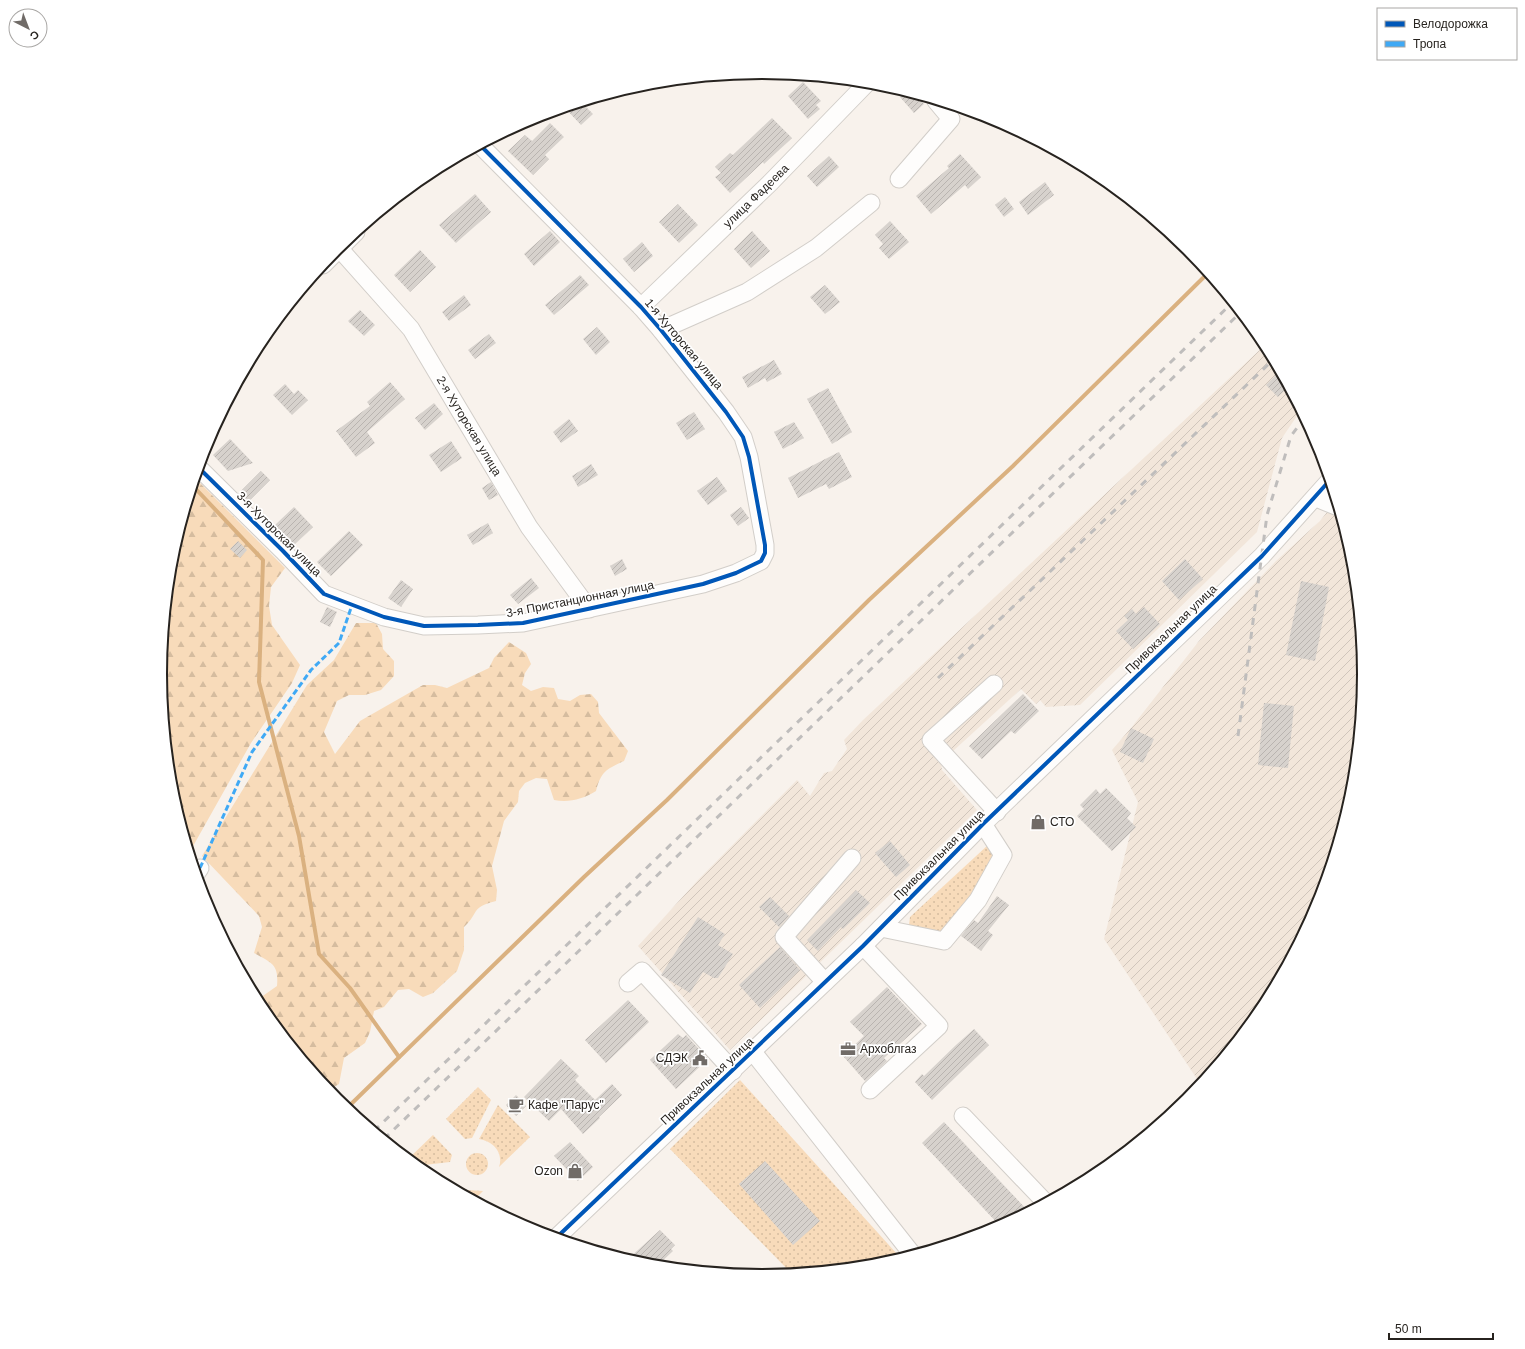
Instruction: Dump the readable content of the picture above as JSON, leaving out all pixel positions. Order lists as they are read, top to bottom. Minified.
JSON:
{"streets":{"street":["улица Фадеева","1-я Хуторская улица","2-я Хуторская улица","3-я Хуторская улица","3-я Пристанционная улица","Привокзальная улица"]},"crossings":[["улица Фадеева","1-я Хуторская улица"],["1-я Хуторская улица","3-я Пристанционная улица"],["2-я Хуторская улица","3-я Пристанционная улица"],["3-я Хуторская улица","3-я Пристанционная улица"]],"places":{"shop":["СТО","Ozon"],"office":["Архоблгаз"],"public building":["СДЭК"],"cafe":["Кафе \"Парус\""]},"legend":["Велодорожка","Тропа"],"scale_bar":"50 m","north":"bottom right"}
